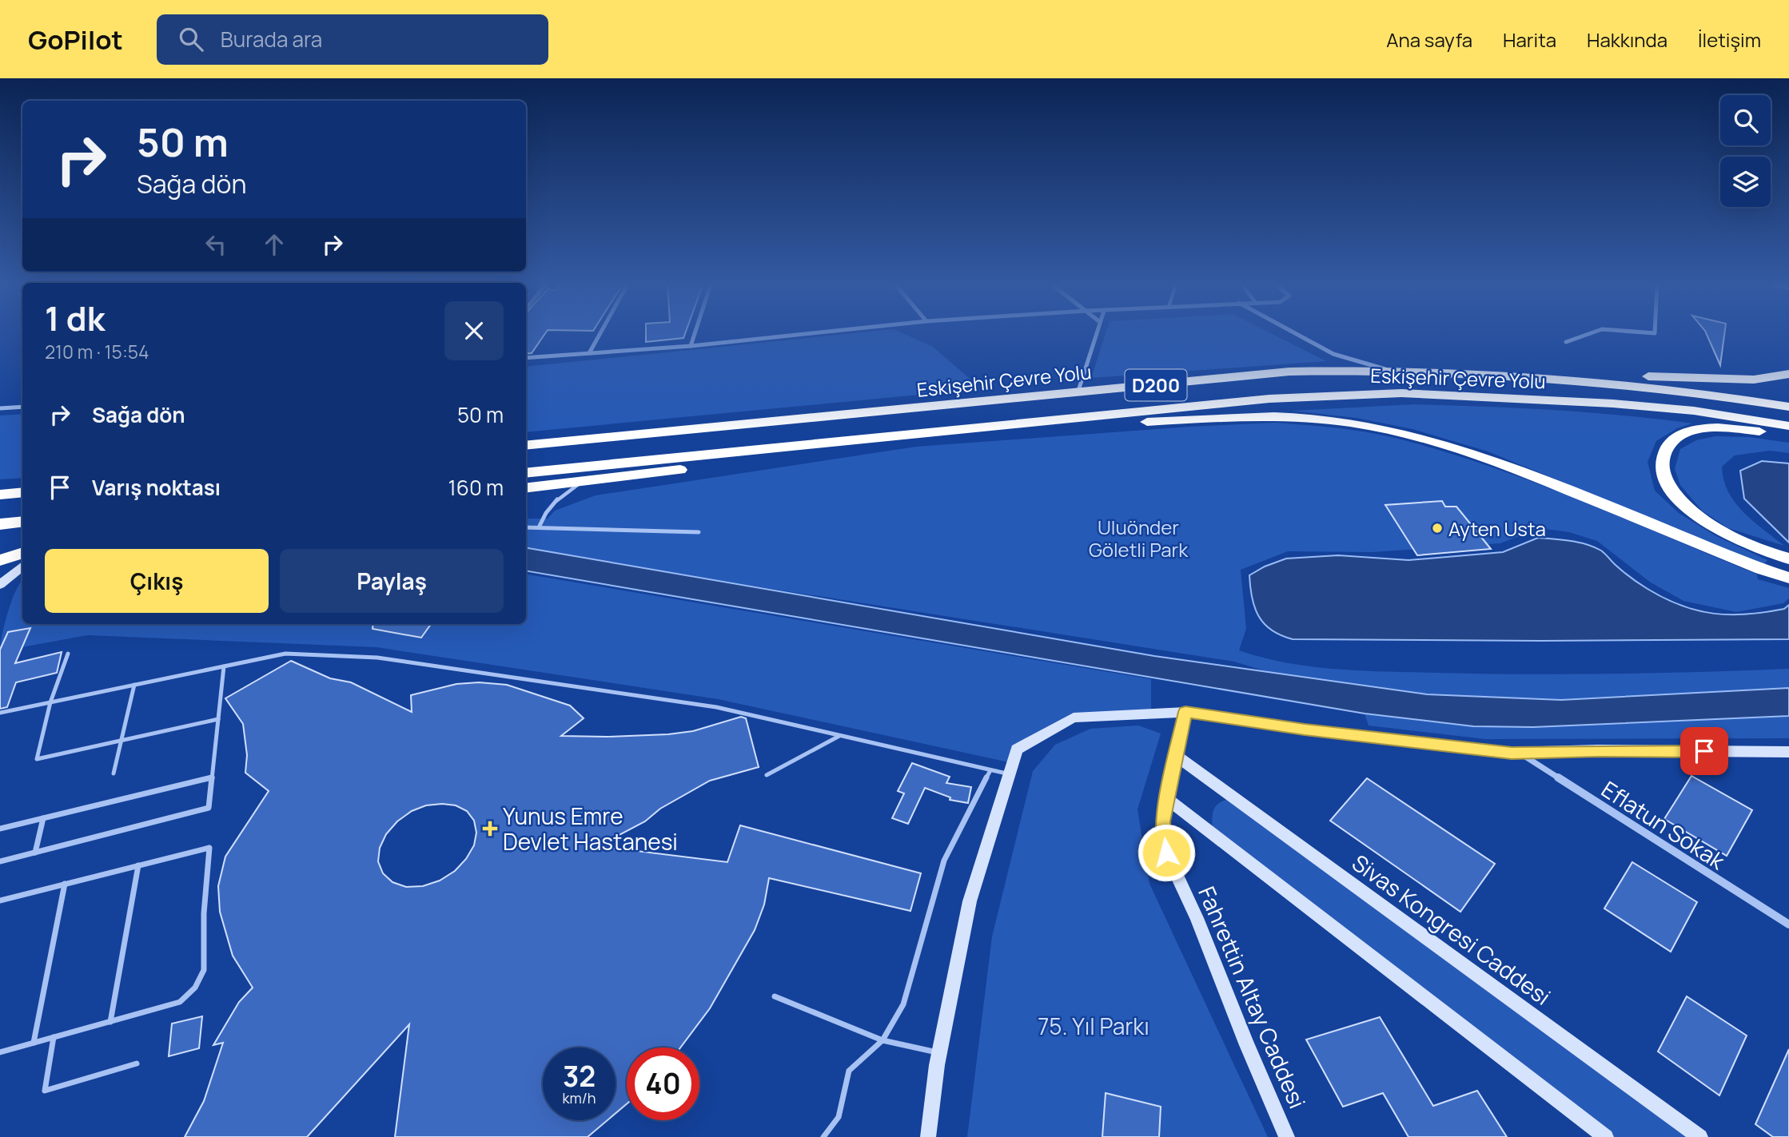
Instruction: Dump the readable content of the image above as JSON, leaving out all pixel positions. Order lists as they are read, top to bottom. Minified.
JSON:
{"streets":{"highway":["Eskişehir Çevre Yolu","D200"],"street":["Eflatun Sokak","Sivas Kongresi Caddesi","Fahrettin Altay Caddesi"]},"crossings":[["Sivas Kongresi Caddesi","Fahrettin Altay Caddesi"]],"parks":["Uluönder Göletli Park","75. Yıl Parkı"],"places":{"other":["Ayten Usta"],"health":["Yunus Emre Devlet Hastanesi"]},"page":{"header":"GoPilot","search":"Burada ara","nav":["Ana sayfa","Harita","Hakkında","İletişim"],"turn":["50 m","Sağa dön"],"heading":["1 dk","210 m · 15:54"],"list":[{"name":"Sağa dön","value":"50 m"},{"name":"Varış noktası","value":"160 m"}],"buttons":["Çıkış","Paylaş"],"speed":"32 km/h","limit":"40"}}
